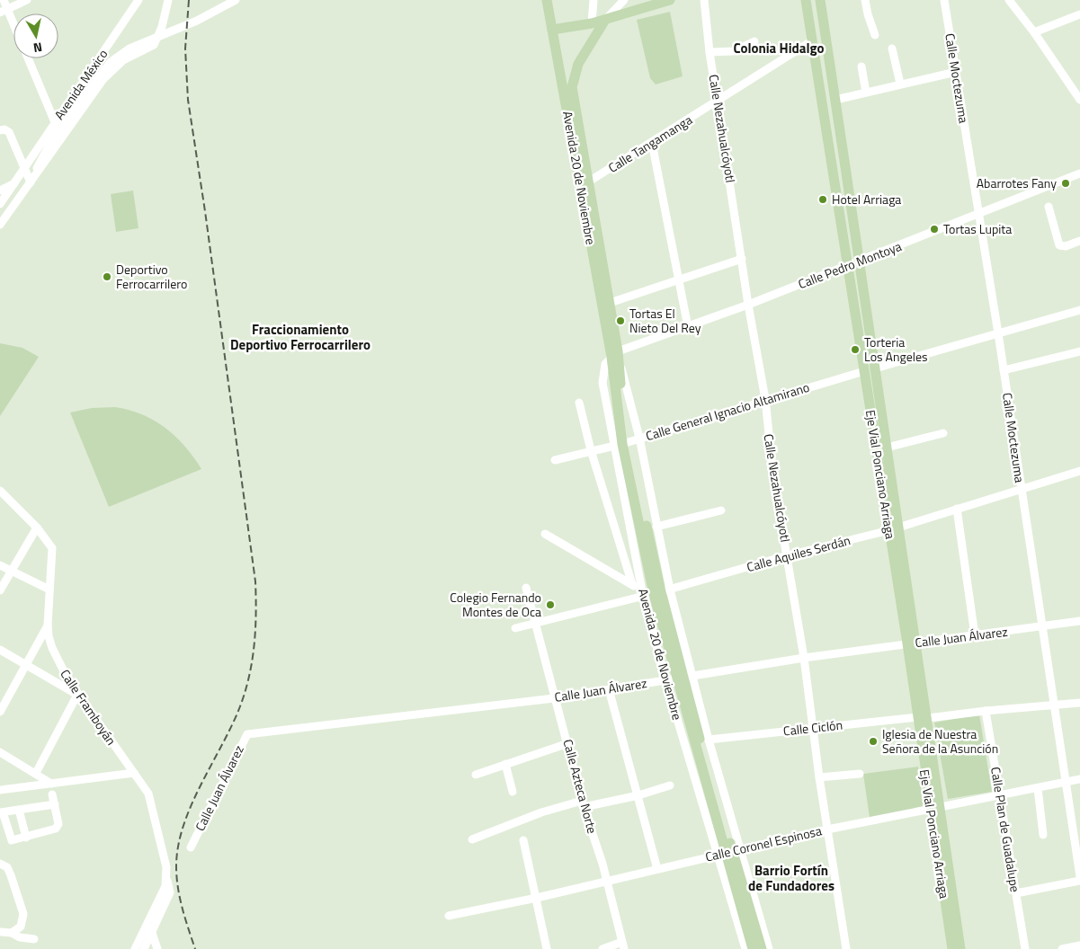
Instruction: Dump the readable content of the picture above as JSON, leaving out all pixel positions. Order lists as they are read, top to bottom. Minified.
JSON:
{"streets":{"main road":["Avenida 20 de Noviembre","Eje Vial Ponciano Arriaga"],"street":["Calle Moctezuma","Avenida México","Calle Nezahualcóyotl","Calle Tangamanga","Calle Pedro Montoya","Calle General Ignacio Altamirano","Calle Aquiles Serdán","Calle Juan Álvarez","Calle Framboyán","Calle Ciclón","Calle Azteca Norte","Calle Plan de Guadalupe","Calle Coronel Espinosa"]},"crossings":[["Calle Moctezuma","Calle Pedro Montoya"],["Calle Moctezuma","Calle General Ignacio Altamirano"],["Calle Moctezuma","Calle Aquiles Serdán"],["Calle Moctezuma","Calle Juan Álvarez"],["Calle Moctezuma","Calle Ciclón"],["Calle Moctezuma","Calle Coronel Espinosa"],["Calle Nezahualcóyotl","Calle Tangamanga"],["Calle Nezahualcóyotl","Calle Pedro Montoya"],["Calle Nezahualcóyotl","Calle General Ignacio Altamirano"],["Calle Nezahualcóyotl","Calle Aquiles Serdán"],["Calle Nezahualcóyotl","Calle Juan Álvarez"],["Calle Nezahualcóyotl","Calle Ciclón"],["Calle Nezahualcóyotl","Calle Coronel Espinosa"],["Calle Tangamanga","Avenida 20 de Noviembre"],["Calle Tangamanga","Eje Vial Ponciano Arriaga"],["Avenida 20 de Noviembre","Calle Pedro Montoya"],["Avenida 20 de Noviembre","Calle General Ignacio Altamirano"],["Avenida 20 de Noviembre","Calle Aquiles Serdán"],["Avenida 20 de Noviembre","Calle Juan Álvarez"],["Avenida 20 de Noviembre","Calle Ciclón"],["Avenida 20 de Noviembre","Calle Coronel Espinosa"],["Calle Pedro Montoya","Eje Vial Ponciano Arriaga"],["Calle General Ignacio Altamirano","Eje Vial Ponciano Arriaga"],["Eje Vial Ponciano Arriaga","Calle Aquiles Serdán"],["Eje Vial Ponciano Arriaga","Calle Juan Álvarez"],["Eje Vial Ponciano Arriaga","Calle Ciclón"],["Eje Vial Ponciano Arriaga","Calle Coronel Espinosa"],["Calle Aquiles Serdán","Calle Azteca Norte"],["Calle Juan Álvarez","Calle Azteca Norte"],["Calle Ciclón","Calle Plan de Guadalupe"],["Calle Azteca Norte","Calle Coronel Espinosa"],["Calle Plan de Guadalupe","Calle Coronel Espinosa"]],"districts":["Colonia Hidalgo","Fraccionamiento Deportivo Ferrocarrilero","Barrio Fortín de Fundadores"],"places":["Abarrotes Fany","Hotel Arriaga","Tortas Lupita","Deportivo Ferrocarrilero","Tortas El Nieto Del Rey","Torteria Los Angeles","Colegio Fernando Montes de Oca","Iglesia de Nuestra Señora de la Asunción"],"north":"bottom"}
